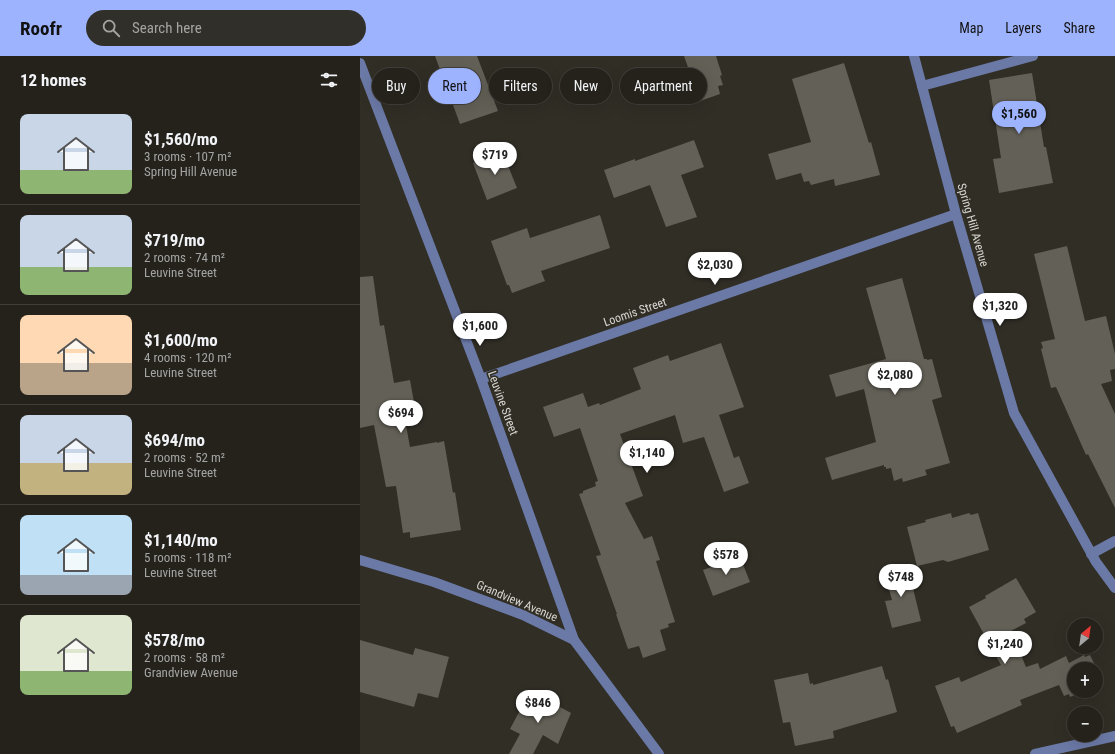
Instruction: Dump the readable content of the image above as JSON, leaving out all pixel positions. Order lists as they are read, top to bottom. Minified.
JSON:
{"streets":{"street":["Spring Hill Avenue","Loomis Street","Leuvine Street","Grandview Avenue"]},"crossings":[["Spring Hill Avenue","Loomis Street"],["Loomis Street","Leuvine Street"],["Leuvine Street","Grandview Avenue"]],"north":"top right","page":{"header":"Roofr","search":"Search here","nav":["Map","Layers","Share"],"heading":"12 homes","chip":["Buy","Rent","Filters","New","Apartment"],"price":["$1,560","$719","$2,030","$1,320","$1,600","$2,080","$694","$1,140","$578","$748","$1,240","$846"],"list":[{"name":"$1,560/mo","note":"3 rooms · 107 m² · Spring Hill Avenue"},{"name":"$719/mo","note":"2 rooms · 74 m² · Leuvine Street"},{"name":"$1,600/mo","note":"4 rooms · 120 m² · Leuvine Street"},{"name":"$694/mo","note":"2 rooms · 52 m² · Leuvine Street"},{"name":"$1,140/mo","note":"5 rooms · 118 m² · Leuvine Street"},{"name":"$578/mo","note":"2 rooms · 58 m² · Grandview Avenue"}],"map_buttons":["+","−"]}}
